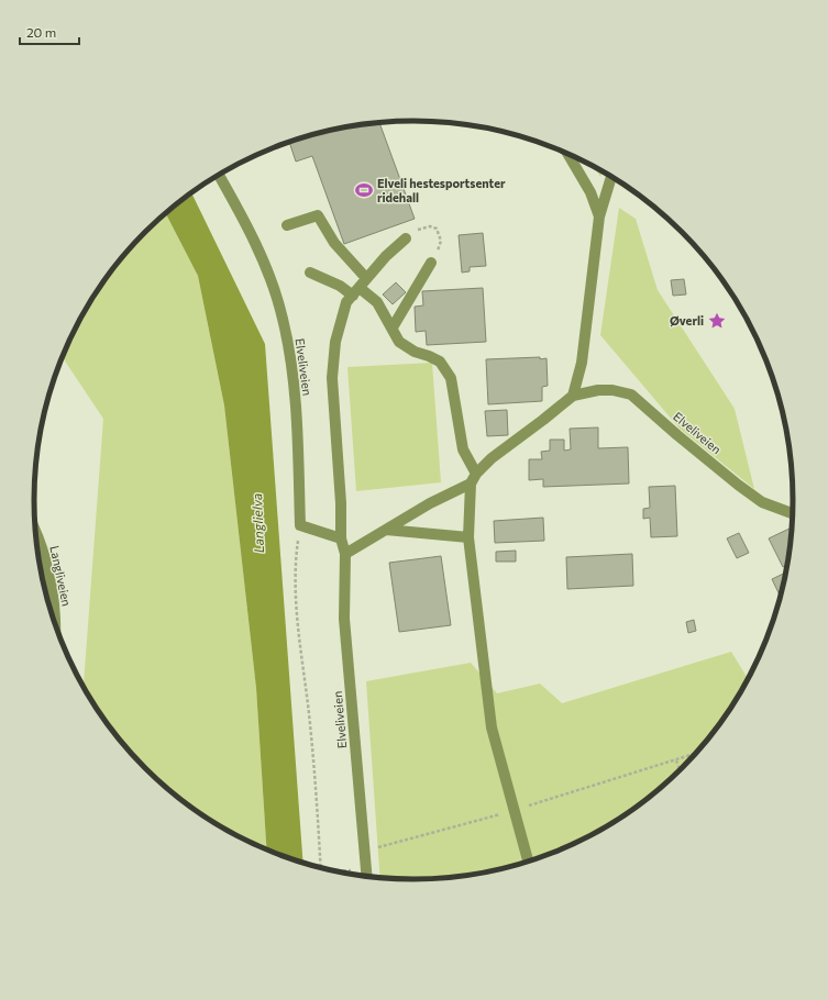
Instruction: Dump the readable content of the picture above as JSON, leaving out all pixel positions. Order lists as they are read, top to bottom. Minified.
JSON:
{"streets":{"street":["Elveliveien","Langliveien"]},"water":["Langlielva"],"places":{"sports":["Elveli hestesportsenter ridehall"],"place":["Øverli"]},"scale_bar":"20 m"}
